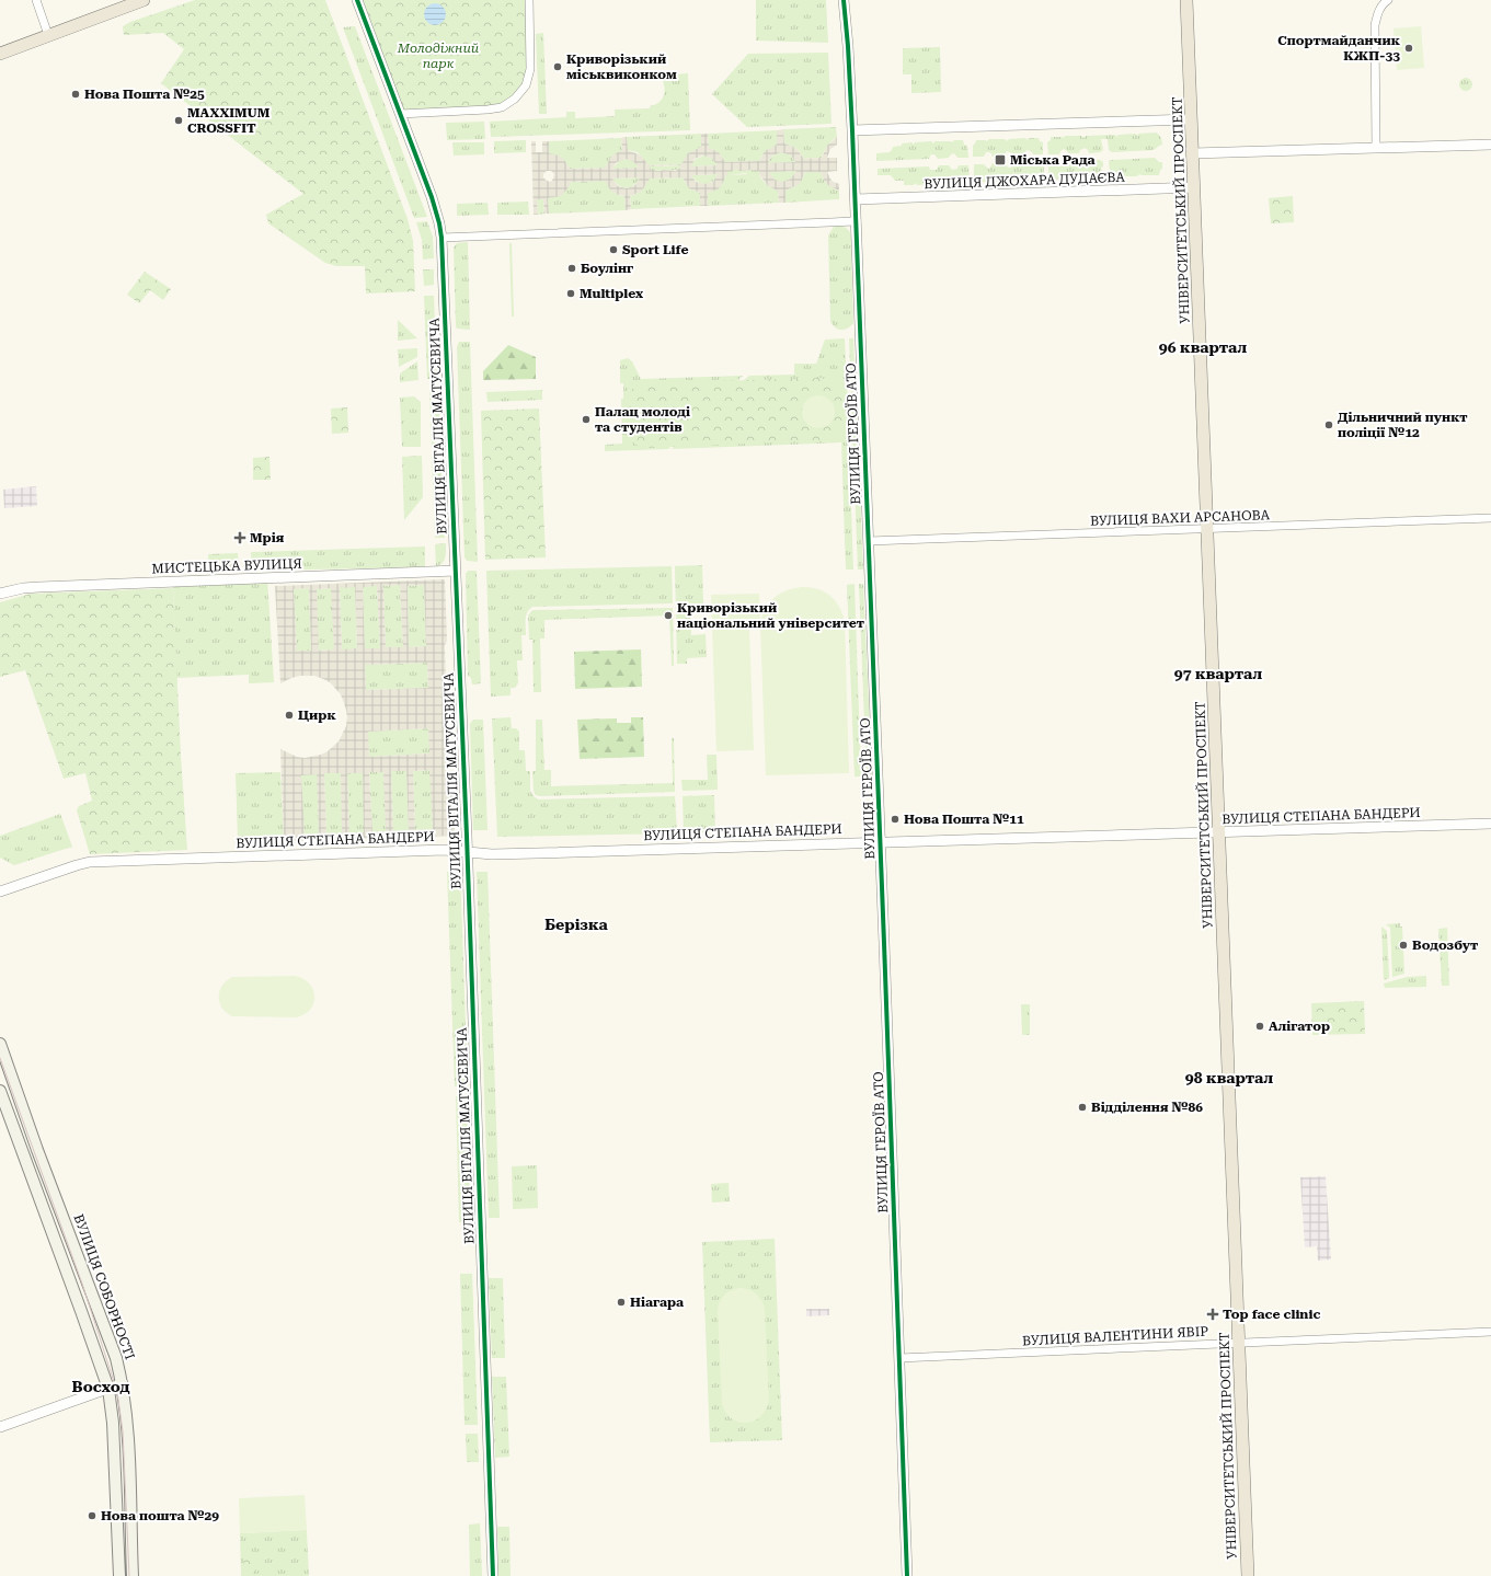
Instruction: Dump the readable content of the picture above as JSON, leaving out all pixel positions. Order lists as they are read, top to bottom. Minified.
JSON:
{"streets":{"main road":["УНІВЕРСИТЕТСЬКИЙ ПРОСПЕКТ","ВУЛИЦЯ СОБОРНОСТІ"],"street":["ВУЛИЦЯ ДЖОХАРА ДУДАЄВА","ВУЛИЦЯ ВІТАЛІЯ МАТУСЕВИЧА","ВУЛИЦЯ ГЕРОЇВ АТО","ВУЛИЦЯ ВАХИ АРСАНОВА","МИСТЕЦЬКА ВУЛИЦЯ","ВУЛИЦЯ СТЕПАНА БАНДЕРИ","ВУЛИЦЯ ВАЛЕНТИНИ ЯВІР"]},"crossings":[["ВУЛИЦЯ ДЖОХАРА ДУДАЄВА","УНІВЕРСИТЕТСЬКИЙ ПРОСПЕКТ"],["ВУЛИЦЯ ДЖОХАРА ДУДАЄВА","ВУЛИЦЯ ГЕРОЇВ АТО"],["УНІВЕРСИТЕТСЬКИЙ ПРОСПЕКТ","ВУЛИЦЯ ВАХИ АРСАНОВА"],["УНІВЕРСИТЕТСЬКИЙ ПРОСПЕКТ","ВУЛИЦЯ СТЕПАНА БАНДЕРИ"],["УНІВЕРСИТЕТСЬКИЙ ПРОСПЕКТ","ВУЛИЦЯ ВАЛЕНТИНИ ЯВІР"],["ВУЛИЦЯ ВІТАЛІЯ МАТУСЕВИЧА","МИСТЕЦЬКА ВУЛИЦЯ"],["ВУЛИЦЯ ВІТАЛІЯ МАТУСЕВИЧА","ВУЛИЦЯ СТЕПАНА БАНДЕРИ"],["ВУЛИЦЯ ГЕРОЇВ АТО","ВУЛИЦЯ ВАХИ АРСАНОВА"],["ВУЛИЦЯ ГЕРОЇВ АТО","ВУЛИЦЯ СТЕПАНА БАНДЕРИ"],["ВУЛИЦЯ ГЕРОЇВ АТО","ВУЛИЦЯ ВАЛЕНТИНИ ЯВІР"]],"districts":["96 квартал","97 квартал","Берізка","98 квартал","Восход"],"parks":["Молодіжний парк"],"places":{"other":["Спортмайданчик КЖП-33","Криворізький міськвиконком","Нова Пошта №25","MAXXIMUM CROSSFIT","Sport Life","Боулінг","Multiplex","Палац молоді та студентів","Дільничний пункт поліції №12","Криворізький національний університет","Цирк","Нова Пошта №11","Водозбут","Алігатор","Відділення №86","Ніагара","Нова пошта №29"],"transit":["Міська Рада"],"health":["Мрія","Top face clinic"]}}
